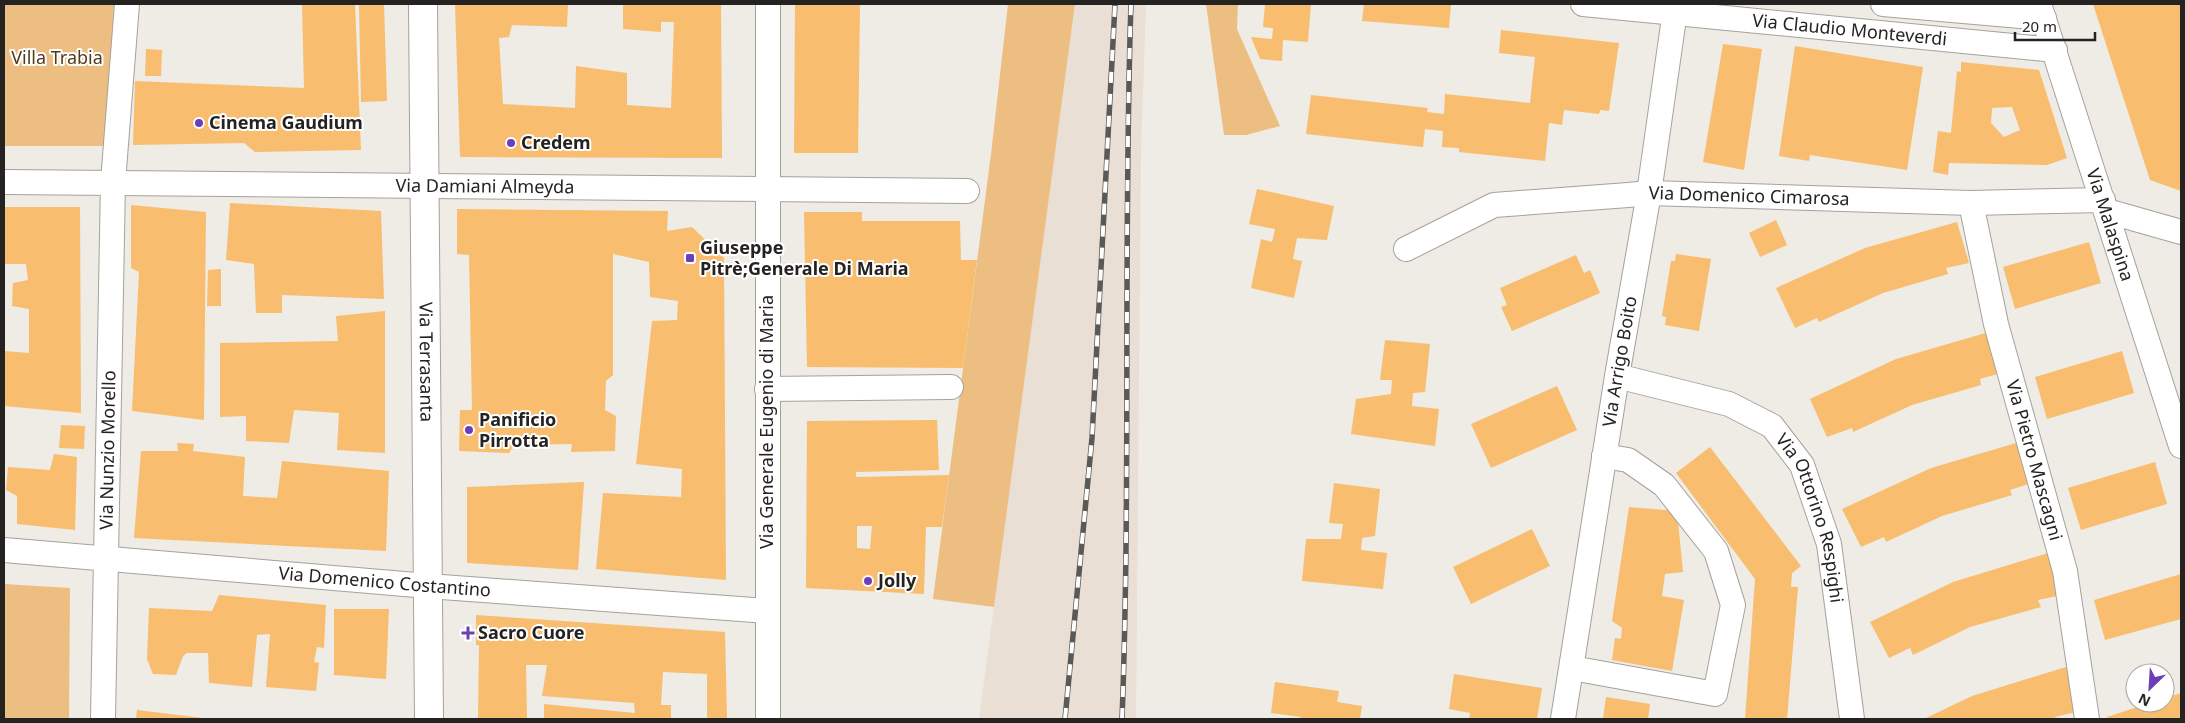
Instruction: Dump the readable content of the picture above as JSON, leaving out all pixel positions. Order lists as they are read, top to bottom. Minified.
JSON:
{"streets":{"street":["Via Claudio Monteverdi","Via Damiani Almeyda","Via Domenico Cimarosa","Via Malaspina","Via Arrigo Boito","Via Terrasanta","Via Generale Eugenio di Maria","Via Nunzio Morello","Via Pietro Mascagni","Via Ottorino Respighi","Via Domenico Costantino"]},"crossings":[["Via Claudio Monteverdi","Via Malaspina"],["Via Claudio Monteverdi","Via Arrigo Boito"],["Via Damiani Almeyda","Via Terrasanta"],["Via Damiani Almeyda","Via Generale Eugenio di Maria"],["Via Damiani Almeyda","Via Nunzio Morello"],["Via Domenico Cimarosa","Via Malaspina"],["Via Domenico Cimarosa","Via Arrigo Boito"],["Via Domenico Cimarosa","Via Pietro Mascagni"],["Via Arrigo Boito","Via Ottorino Respighi"],["Via Terrasanta","Via Domenico Costantino"],["Via Generale Eugenio di Maria","Via Domenico Costantino"],["Via Nunzio Morello","Via Domenico Costantino"]],"parks":["Villa Trabia"],"places":{"other":["Cinema Gaudium","Credem","Panificio Pirrotta","Jolly"],"transit":["Giuseppe Pitrè;Generale Di Maria"],"health":["Sacro Cuore"]},"scale_bar":"20 m","north":"bottom left"}
